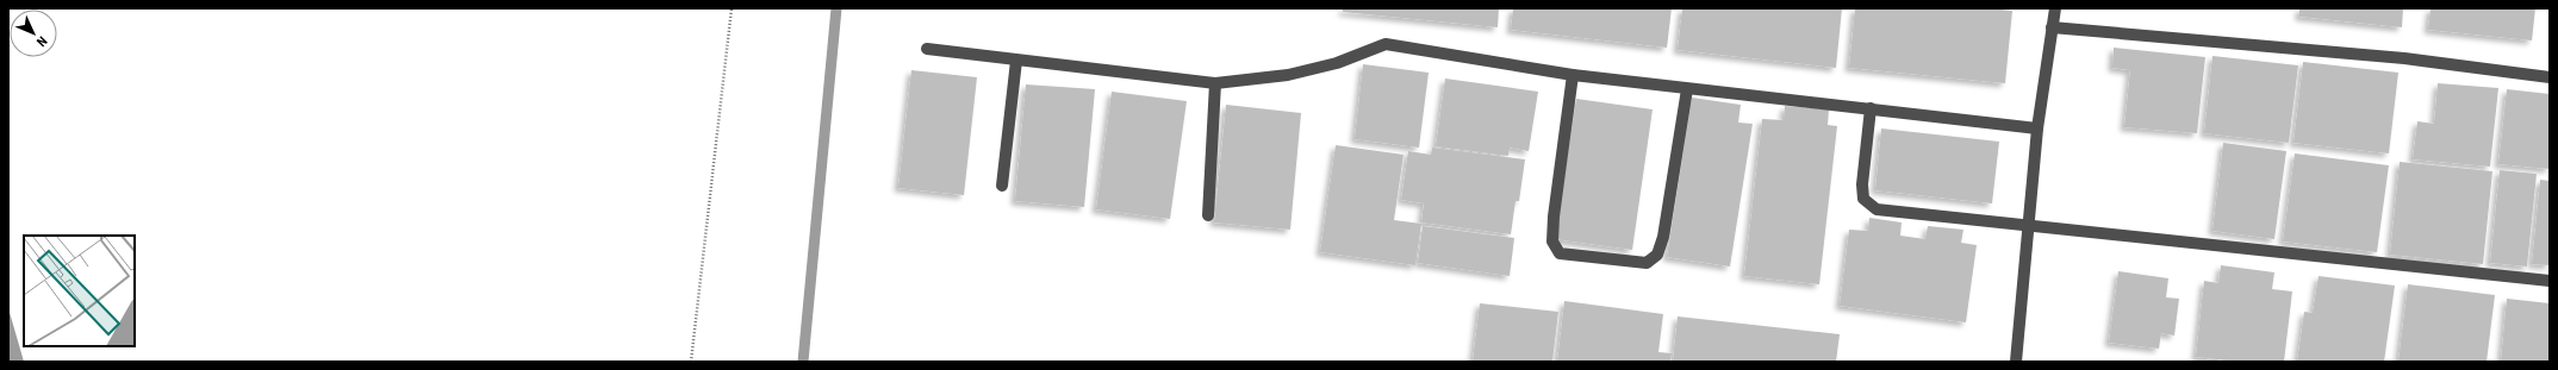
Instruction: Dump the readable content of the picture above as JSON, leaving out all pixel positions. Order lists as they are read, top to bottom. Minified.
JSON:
{"north":"bottom right"}
